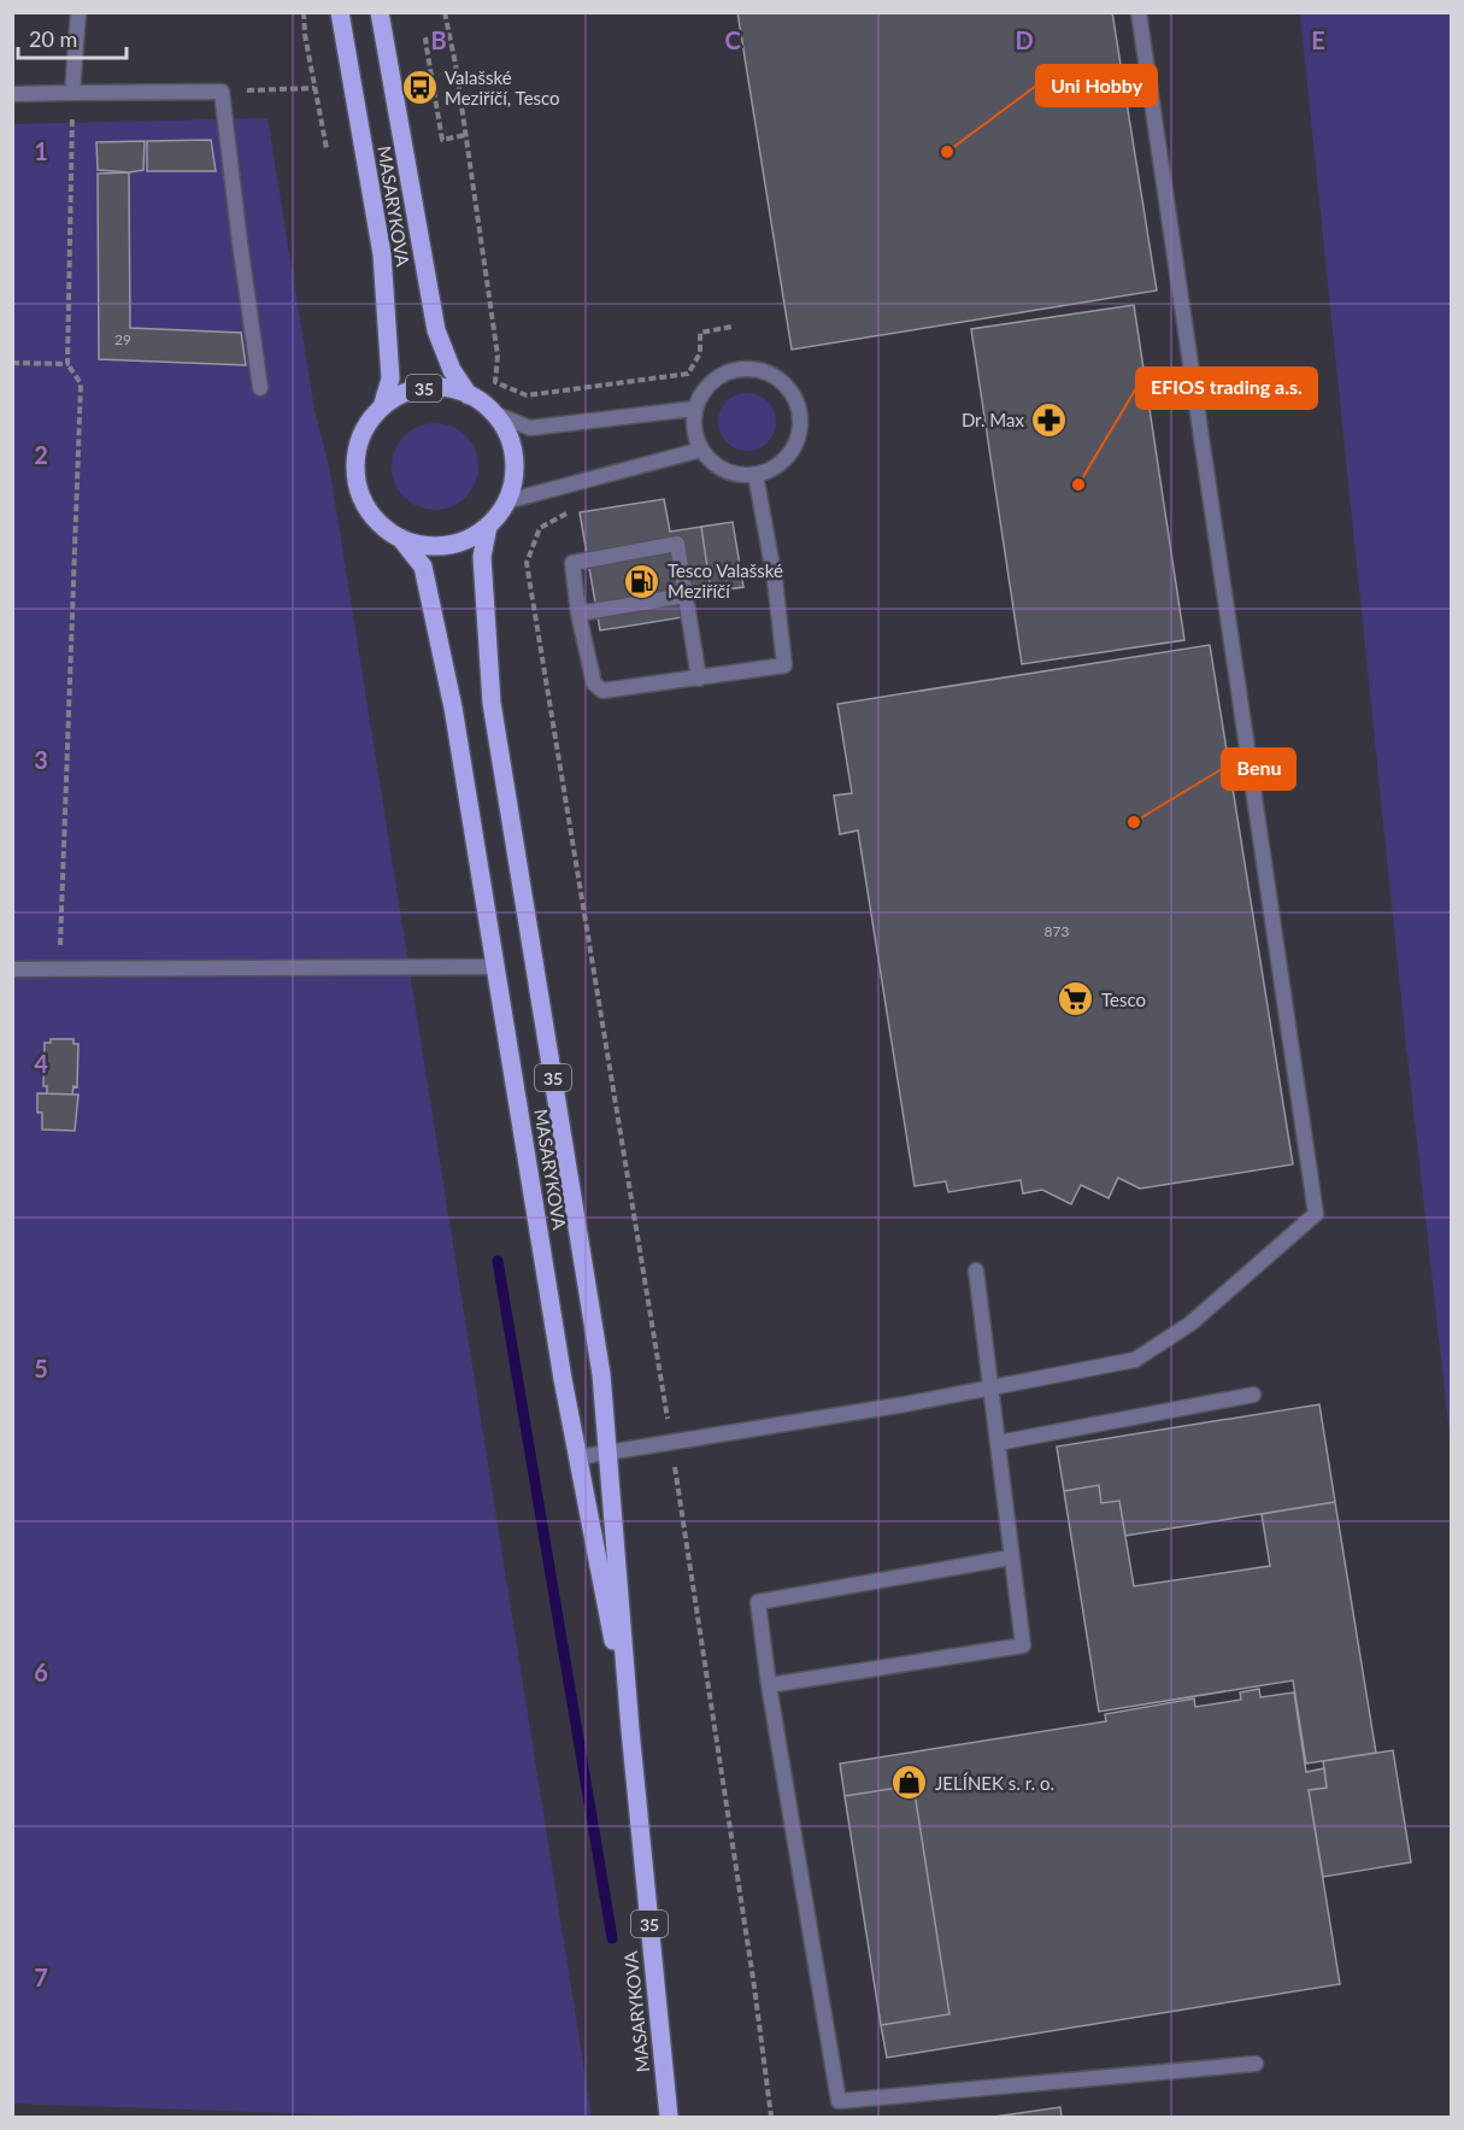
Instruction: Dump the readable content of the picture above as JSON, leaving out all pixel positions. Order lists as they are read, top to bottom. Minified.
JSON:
{"streets":{"main road":["MASARYKOVA","35"]},"places":{"bus stop":["Valašské Meziříčí, Tesco"],"other":["Uni Hobby","EFIOS trading a.s.","Benu"],"pharmacy":["Dr. Max"],"fuel station":["Tesco Valašské Meziříčí"],"supermarket":["Tesco"],"shop":["JELÍNEK s. r. o."]},"house_numbers":["29","873"],"scale_bar":"20 m","grid":{"columns":["B","C","D","E"],"rows":["1","2","3","4","5","6","7"]}}
